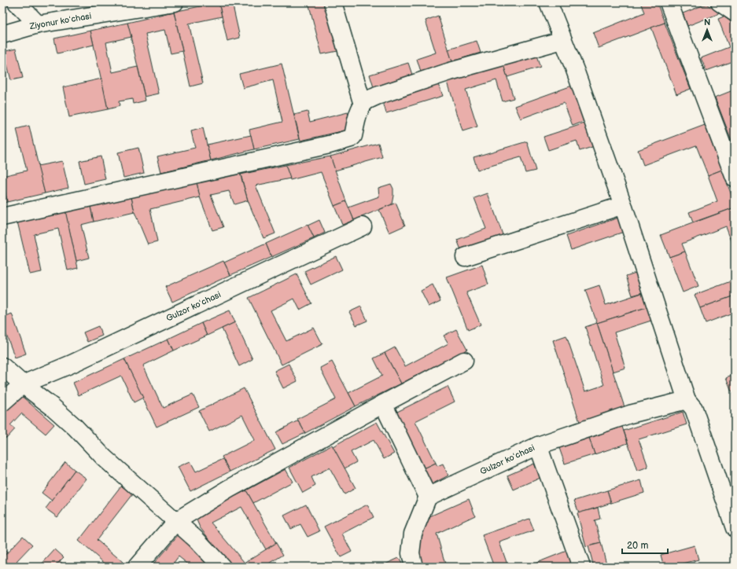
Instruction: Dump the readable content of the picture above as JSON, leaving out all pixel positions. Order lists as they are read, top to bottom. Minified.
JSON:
{"streets":{"street":["Ziyonur koʻchasi","Gulzor koʻchasi"]},"scale_bar":"20 m","north":"top"}
